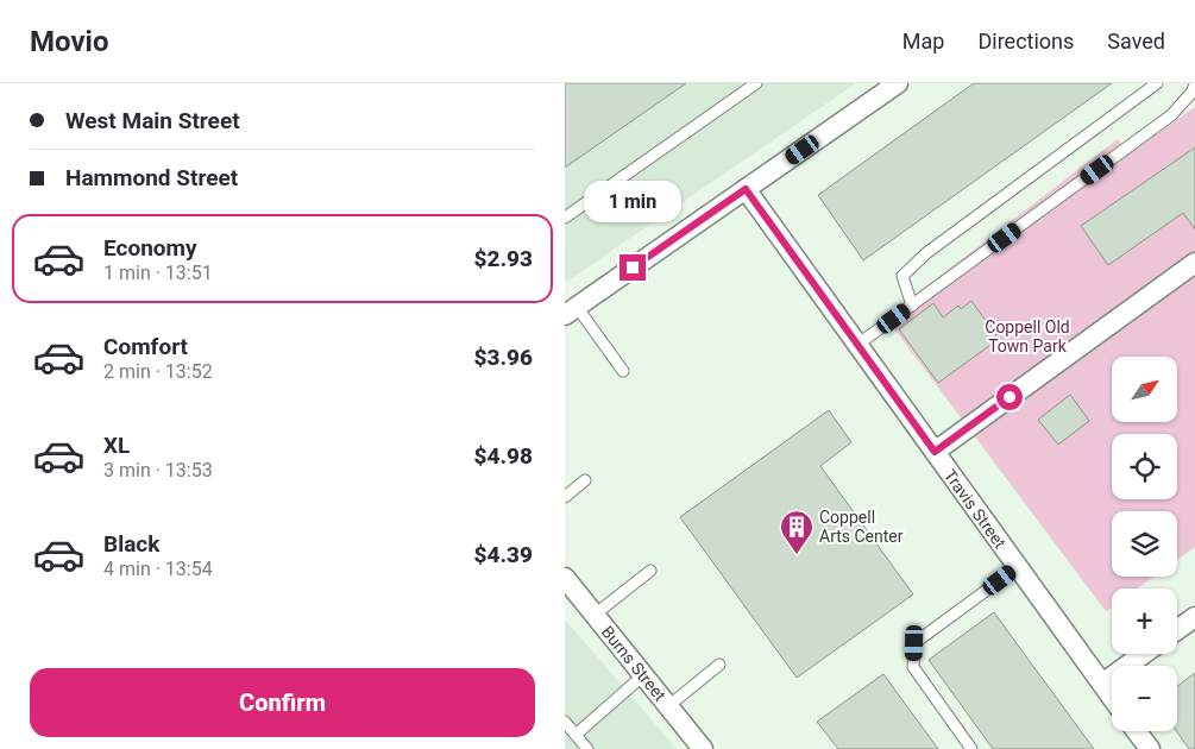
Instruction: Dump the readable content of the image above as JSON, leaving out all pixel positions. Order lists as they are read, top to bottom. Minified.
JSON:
{"streets":{"street":["Travis Street","Burns Street"]},"parks":["Coppell Old Town Park"],"places":{"building":["Coppell Arts Center"]},"north":"top right","page":{"header":"Movio","nav":["Map","Directions","Saved"],"banner":["West Main Street","Hammond Street"],"bubble":"1 min","list":[{"name":"Economy","note":"1 min · 13:51","value":"$2.93"},{"name":"Comfort","note":"2 min · 13:52","value":"$3.96"},{"name":"XL","note":"3 min · 13:53","value":"$4.98"},{"name":"Black","note":"4 min · 13:54","value":"$4.39"}],"map_buttons":["+","−"],"buttons":"Confirm"}}
